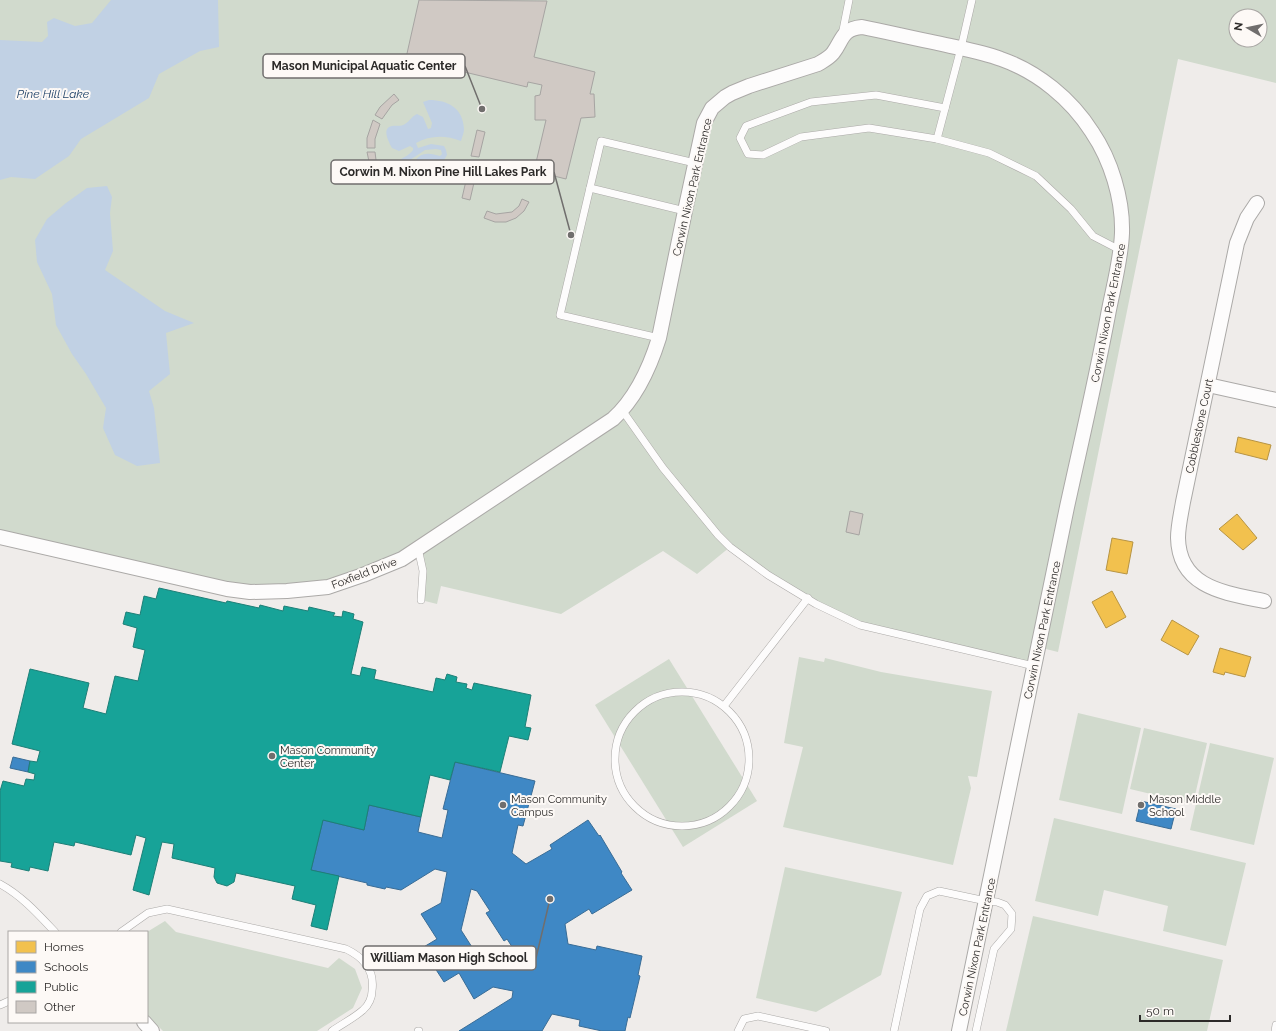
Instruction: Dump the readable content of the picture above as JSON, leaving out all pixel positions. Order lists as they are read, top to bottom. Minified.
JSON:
{"streets":{"street":["Corwin Nixon Park Entrance","Cobblestone Court","Foxfield Drive"]},"crossings":[["Corwin Nixon Park Entrance","Foxfield Drive"]],"water":["Pine Hill Lake"],"places":["Mason Municipal Aquatic Center","Corwin M. Nixon Pine Hill Lakes Park","Mason Community Center","Mason Community Campus","Mason Middle School","William Mason High School"],"legend":["Homes","Schools","Public","Other"],"scale_bar":"50 m","north":"left"}
